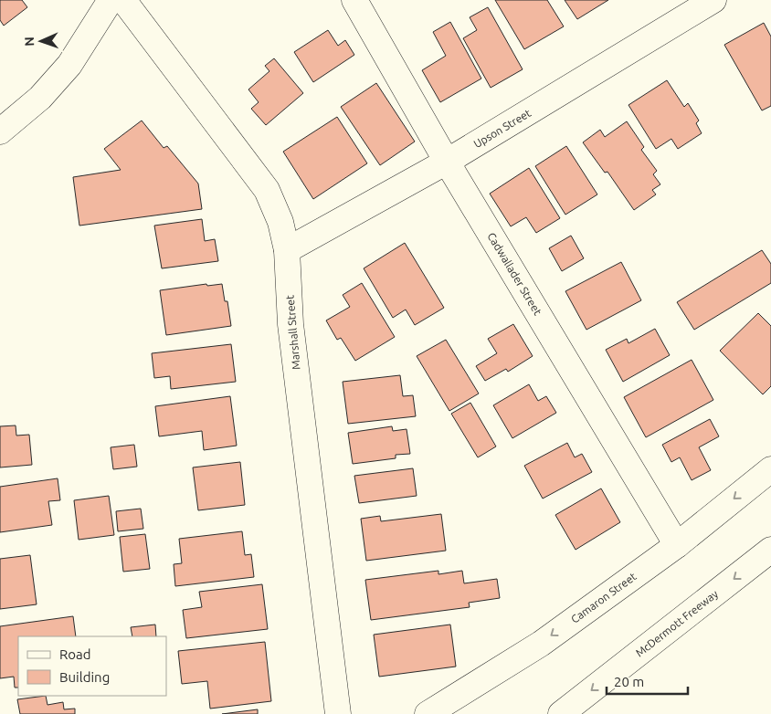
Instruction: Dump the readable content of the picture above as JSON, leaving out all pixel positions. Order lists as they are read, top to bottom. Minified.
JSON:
{"streets":{"main road":["Upson Street","Cadwallader Street","Marshall Street","Camaron Street","McDermott Freeway"]},"crossings":[["Upson Street","Cadwallader Street"],["Upson Street","Marshall Street"],["Cadwallader Street","Camaron Street"]],"one_way":["Camaron Street","McDermott Freeway"],"legend":["Road","Building"],"scale_bar":"20 m","north":"left"}
